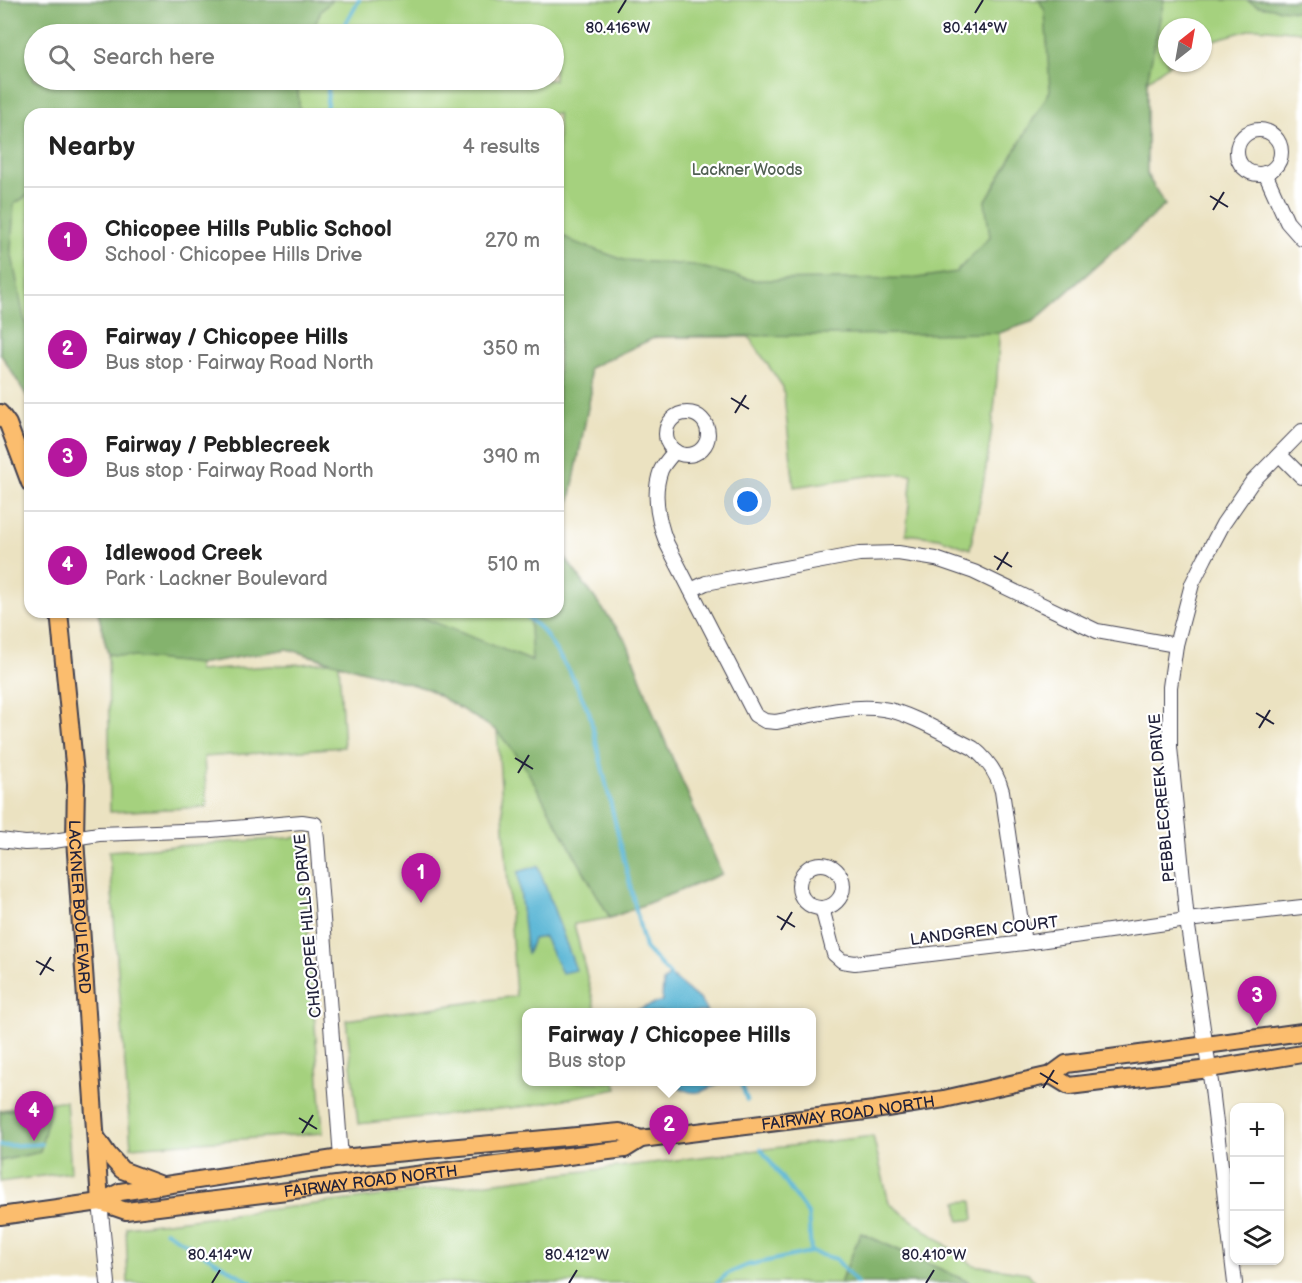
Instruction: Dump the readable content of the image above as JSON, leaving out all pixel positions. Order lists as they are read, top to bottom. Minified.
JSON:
{"streets":{"main road":["LACKNER BOULEVARD","FAIRWAY ROAD NORTH"],"street":["PEBBLECREEK DRIVE","CHICOPEE HILLS DRIVE","LANDGREN COURT"]},"crossings":[["PEBBLECREEK DRIVE","LANDGREN COURT"],["PEBBLECREEK DRIVE","FAIRWAY ROAD NORTH"],["LACKNER BOULEVARD","CHICOPEE HILLS DRIVE"],["LACKNER BOULEVARD","FAIRWAY ROAD NORTH"],["CHICOPEE HILLS DRIVE","FAIRWAY ROAD NORTH"]],"parks":["Lackner Woods"],"north":"top right","page":{"search":"Search here","heading":["Nearby","4 results"],"list":[{"mark":"1","name":"Chicopee Hills Public School","note":"School · Chicopee Hills Drive","value":"270 m"},{"mark":"2","name":"Fairway / Chicopee Hills","note":"Bus stop · Fairway Road North","value":"350 m"},{"mark":"3","name":"Fairway / Pebblecreek","note":"Bus stop · Fairway Road North","value":"390 m"},{"mark":"4","name":"Idlewood Creek","note":"Park · Lackner Boulevard","value":"510 m"}],"pins":["1","3","4","2"],"popup":["Fairway / Chicopee Hills","Bus stop"],"map_buttons":["+","−"]},"coordinates":["80.416°W","80.414°W","80.412°W","80.410°W"]}
